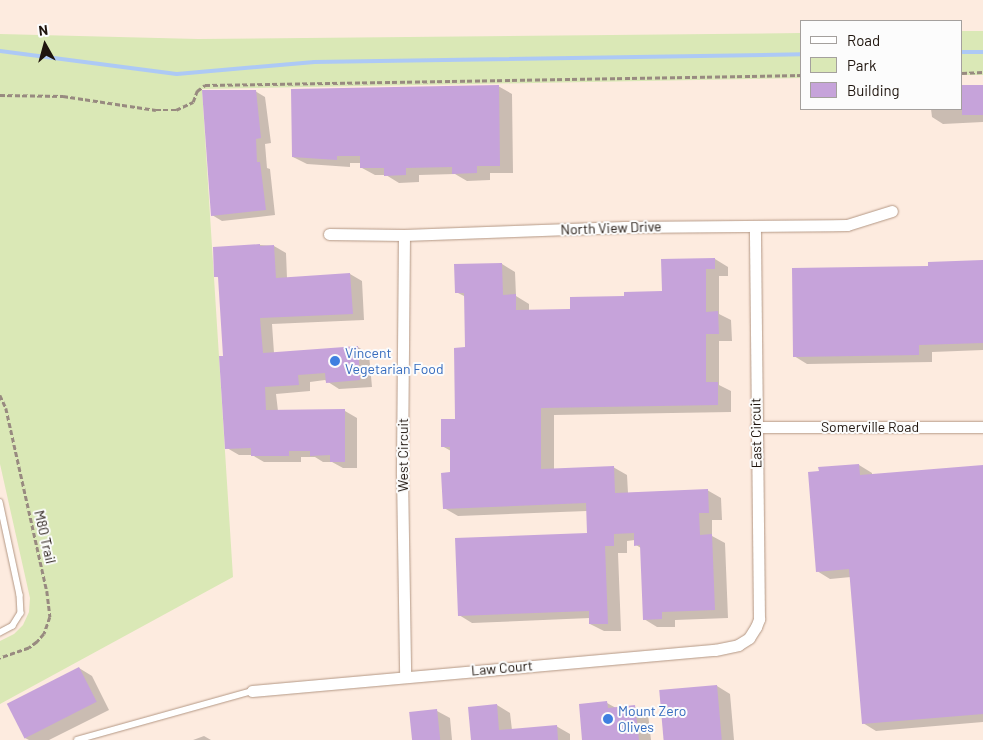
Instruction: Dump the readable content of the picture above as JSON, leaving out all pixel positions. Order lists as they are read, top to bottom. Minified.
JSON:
{"streets":{"street":["North View Drive","Somerville Road","East Circuit","West Circuit","Law Court"],"path":["M80 Trail"]},"crossings":[["North View Drive","East Circuit"],["North View Drive","West Circuit"],["Somerville Road","East Circuit"],["East Circuit","Law Court"],["West Circuit","Law Court"]],"places":["Vincent Vegetarian Food","Mount Zero Olives"],"legend":["Road","Park","Building"],"north":"top"}
